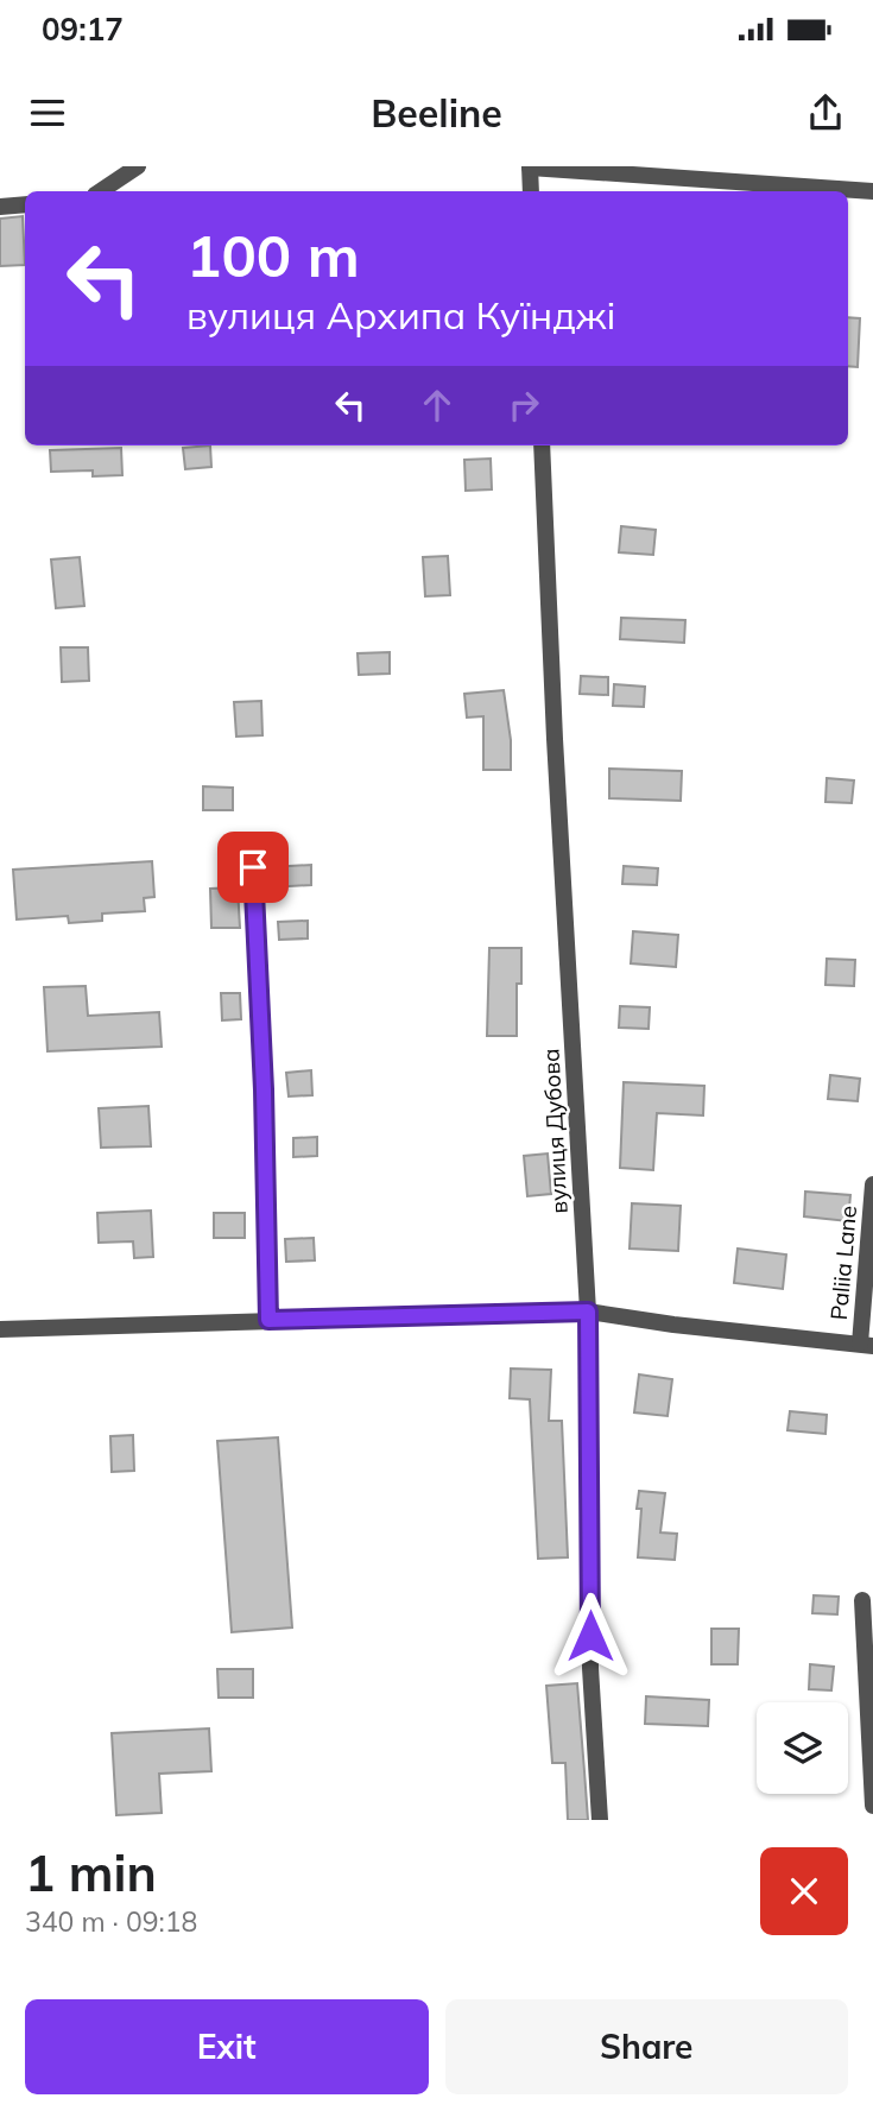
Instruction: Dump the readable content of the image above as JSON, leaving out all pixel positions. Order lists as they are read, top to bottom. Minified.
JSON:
{"streets":{"street":["вулиця Дубова","Paliia Lane"]},"page":{"status":"09:17","header":"Beeline","turn":["100 m","вулиця Архипа Куїнджі"],"heading":["1 min","340 m · 09:18"],"buttons":["Exit","Share"]}}
